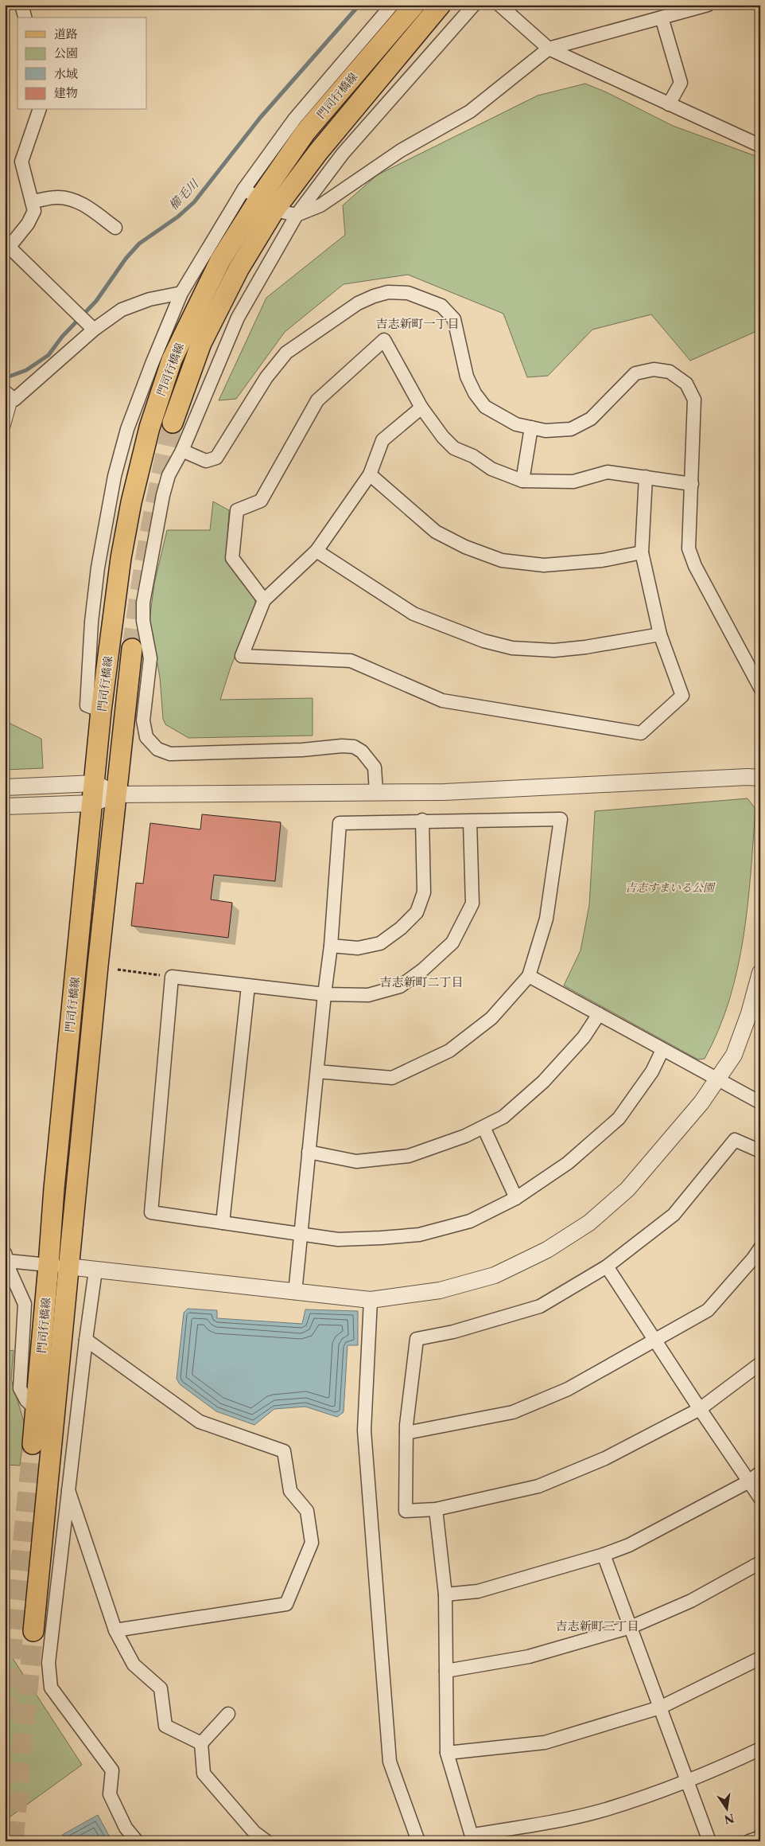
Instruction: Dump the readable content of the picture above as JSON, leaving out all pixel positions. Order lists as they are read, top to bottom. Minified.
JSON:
{"streets":{"main road":["門司行橋線"]},"districts":["吉志新町一丁目","吉志新町二丁目","吉志新町三丁目"],"water":["櫛毛川"],"parks":["吉志すまいる公園"],"legend":["道路","公園","水域","建物"],"north":"bottom"}
